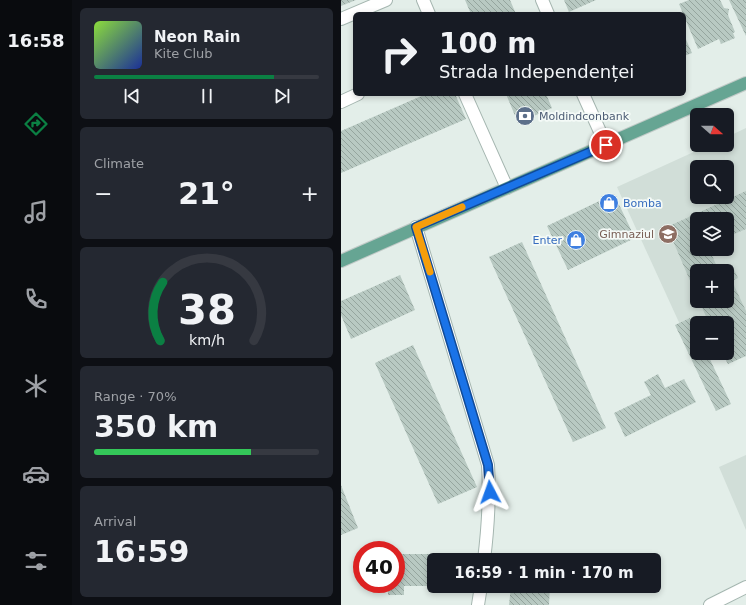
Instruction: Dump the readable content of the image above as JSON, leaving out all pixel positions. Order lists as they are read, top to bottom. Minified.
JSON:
{"places":{"bank":["Moldindconbank"],"shop":["Bomba","Enter"],"school or university":["Gimnaziul"]},"north":"right","page":{"tabs":"16:58","turn":["100 m","Strada Independenței"],"song":["Neon Rain","Kite Club"],"map_buttons":["+","−"],"tile":["Climate",["Range · 70%","350 km"],["Arrival","16:59"]],"heat":["−","21°","+"],"limit":"40","trip":"16:59 · 1 min · 170 m","gauge":["38","km/h"]}}
